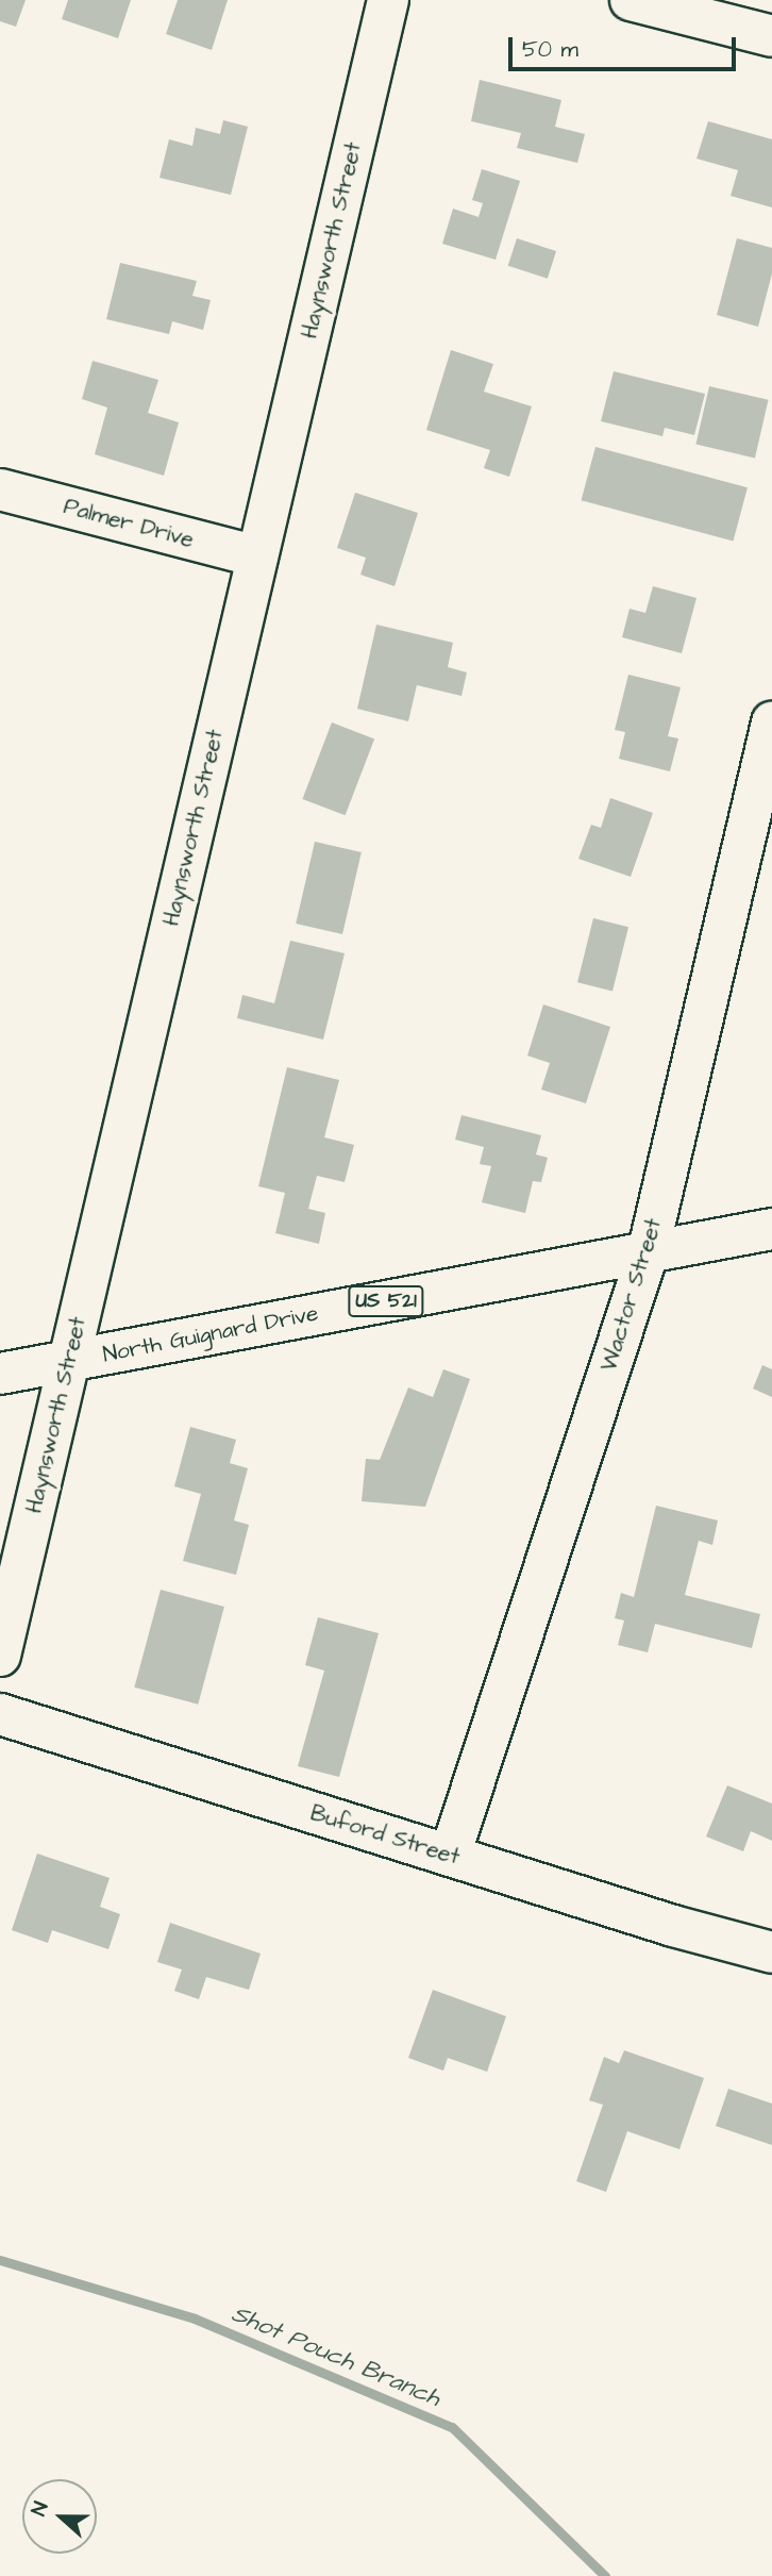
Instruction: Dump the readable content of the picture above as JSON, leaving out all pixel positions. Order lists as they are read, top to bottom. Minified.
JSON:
{"streets":{"main road":["Haynsworth Street","Palmer Drive","Wactor Street","US 521","North Guignard Drive","Buford Street"]},"crossings":[["Haynsworth Street","Palmer Drive"],["Haynsworth Street","North Guignard Drive"],["Wactor Street","North Guignard Drive"],["Wactor Street","Buford Street"]],"water":["Shot Pouch Branch"],"scale_bar":"50 m","north":"left"}
